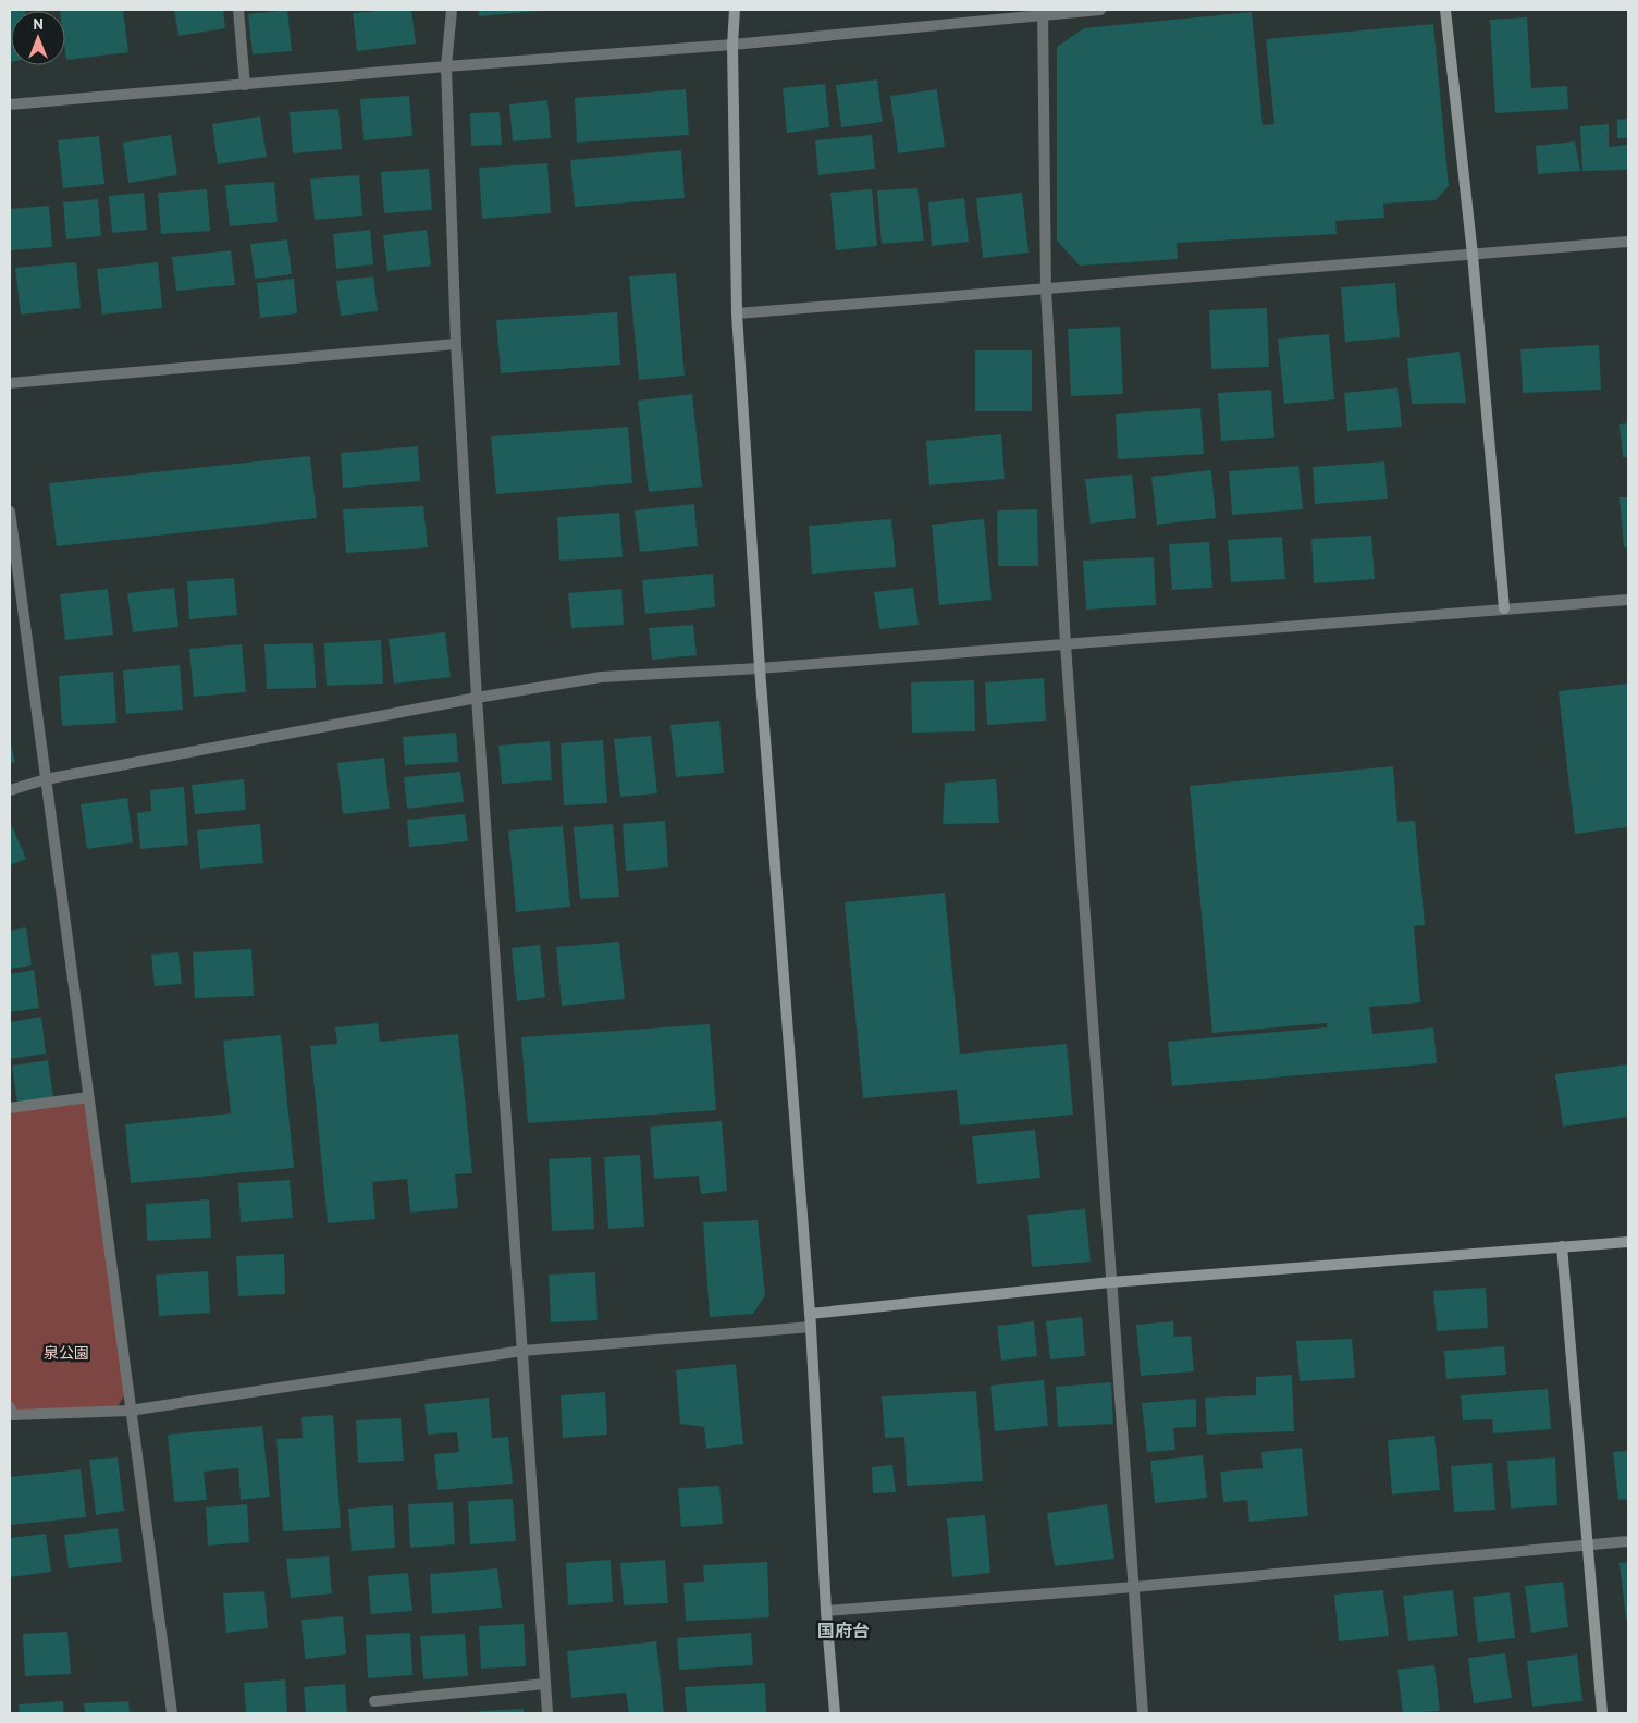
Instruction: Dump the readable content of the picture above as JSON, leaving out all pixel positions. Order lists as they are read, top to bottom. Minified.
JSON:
{"districts":["国府台"],"parks":["泉公園"],"north":"top"}
